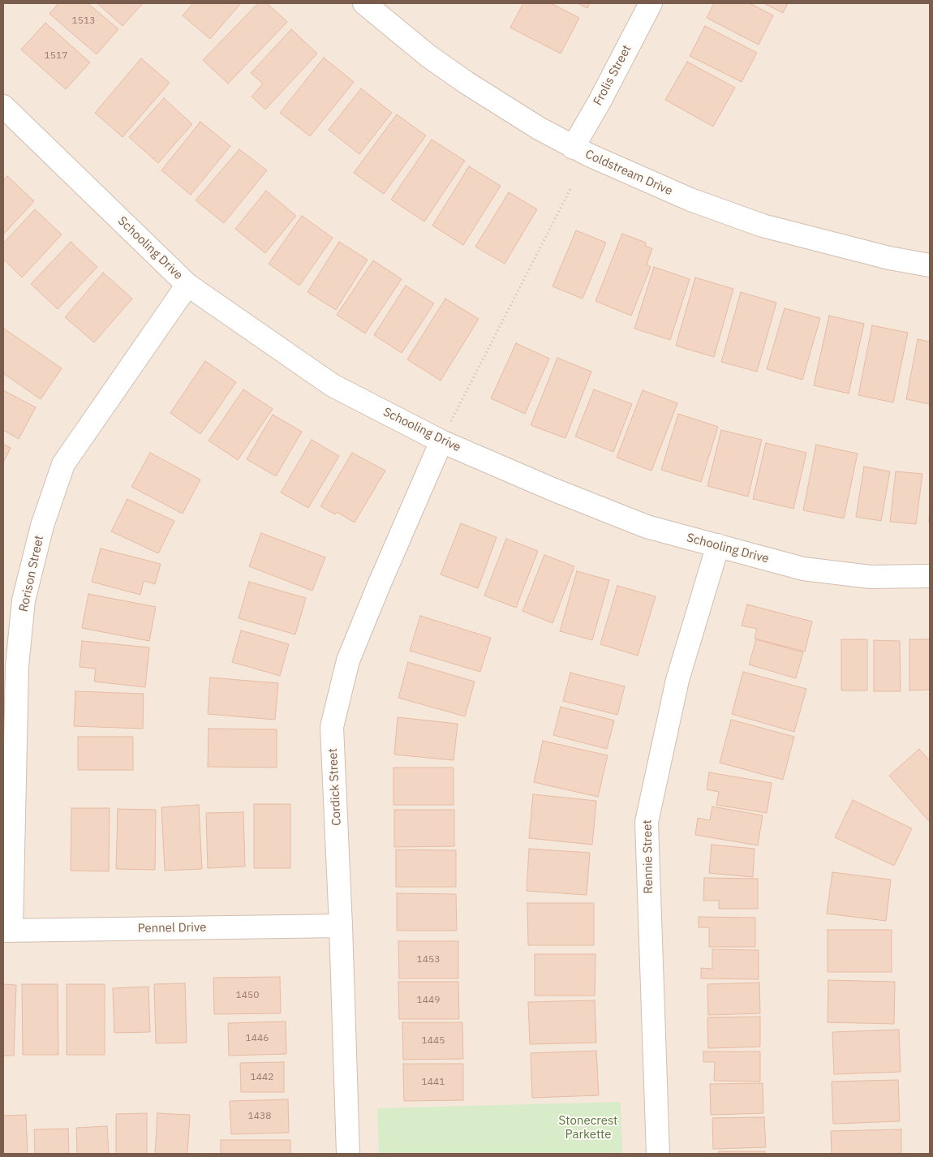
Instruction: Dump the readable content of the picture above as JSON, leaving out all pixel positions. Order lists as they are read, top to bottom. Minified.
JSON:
{"streets":{"street":["Frolis Street","Coldstream Drive","Schooling Drive","Rorison Street","Cordick Street","Rennie Street","Pennel Drive"]},"crossings":[["Frolis Street","Coldstream Drive"],["Schooling Drive","Rorison Street"],["Schooling Drive","Cordick Street"],["Schooling Drive","Rennie Street"],["Rorison Street","Pennel Drive"],["Cordick Street","Pennel Drive"]],"parks":["Stonecrest Parkette"],"house_numbers":["1513","1517","1453","1450","1449","1446","1445","1442","1441","1438"]}
